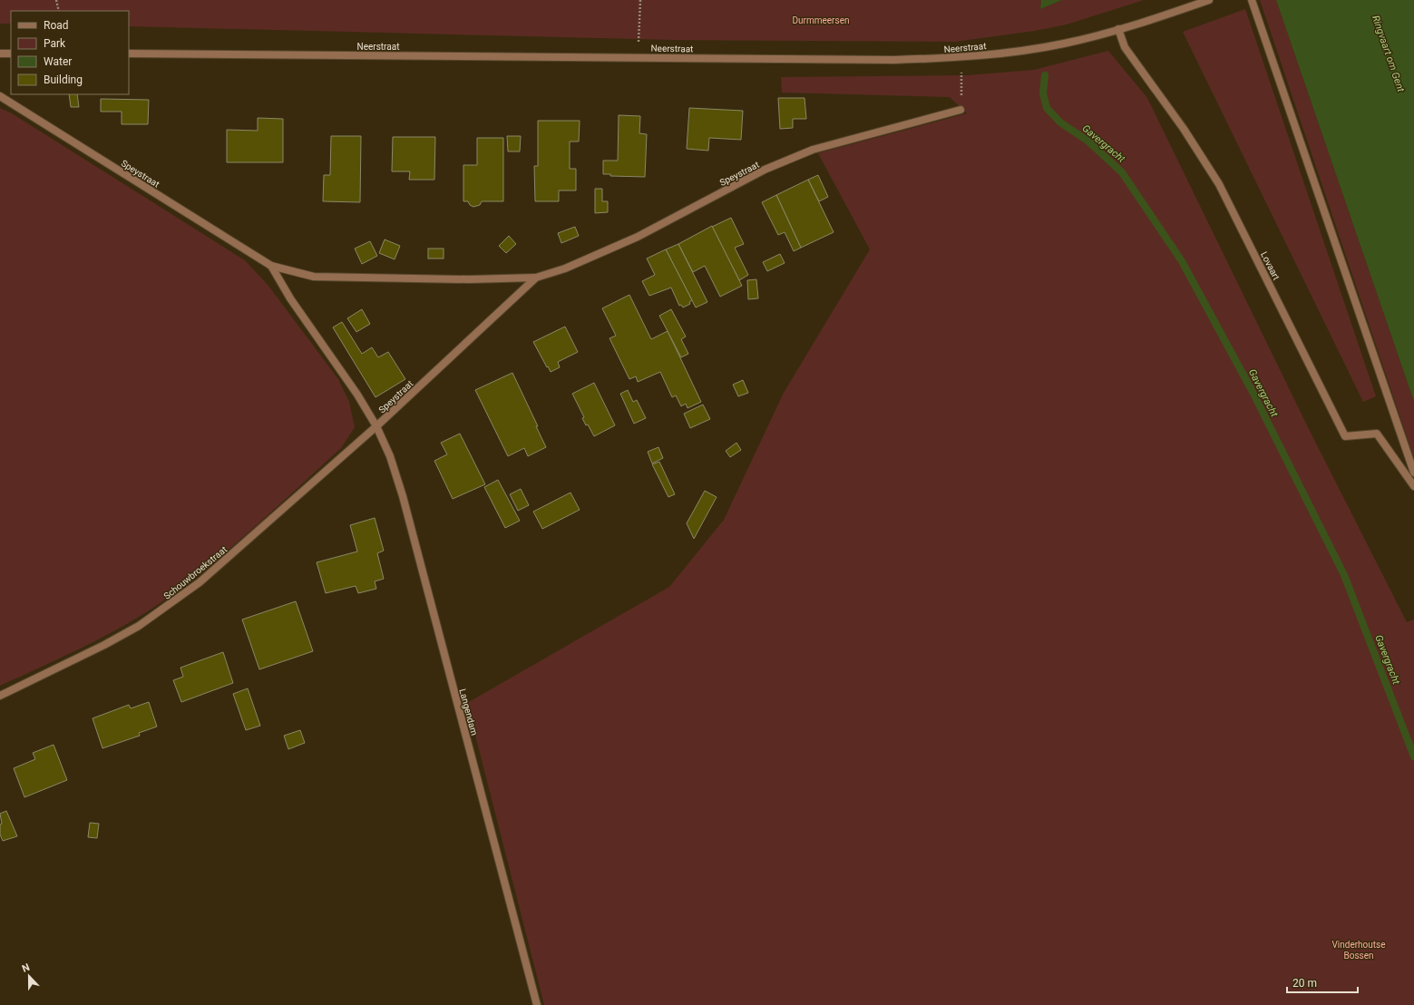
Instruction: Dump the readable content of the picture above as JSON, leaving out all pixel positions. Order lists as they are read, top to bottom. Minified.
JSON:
{"streets":{"street":["Neerstraat","Speystraat","Lovaart","Schouwbroekstraat","Langendam"]},"crossings":[["Neerstraat","Lovaart"],["Speystraat","Schouwbroekstraat"],["Speystraat","Langendam"],["Schouwbroekstraat","Langendam"]],"water":["Ringvaart om Gent","Gavergracht"],"parks":["Durmmeersen","Vinderhoutse Bossen"],"legend":["Road","Park","Water","Building"],"scale_bar":"20 m","north":"top"}
